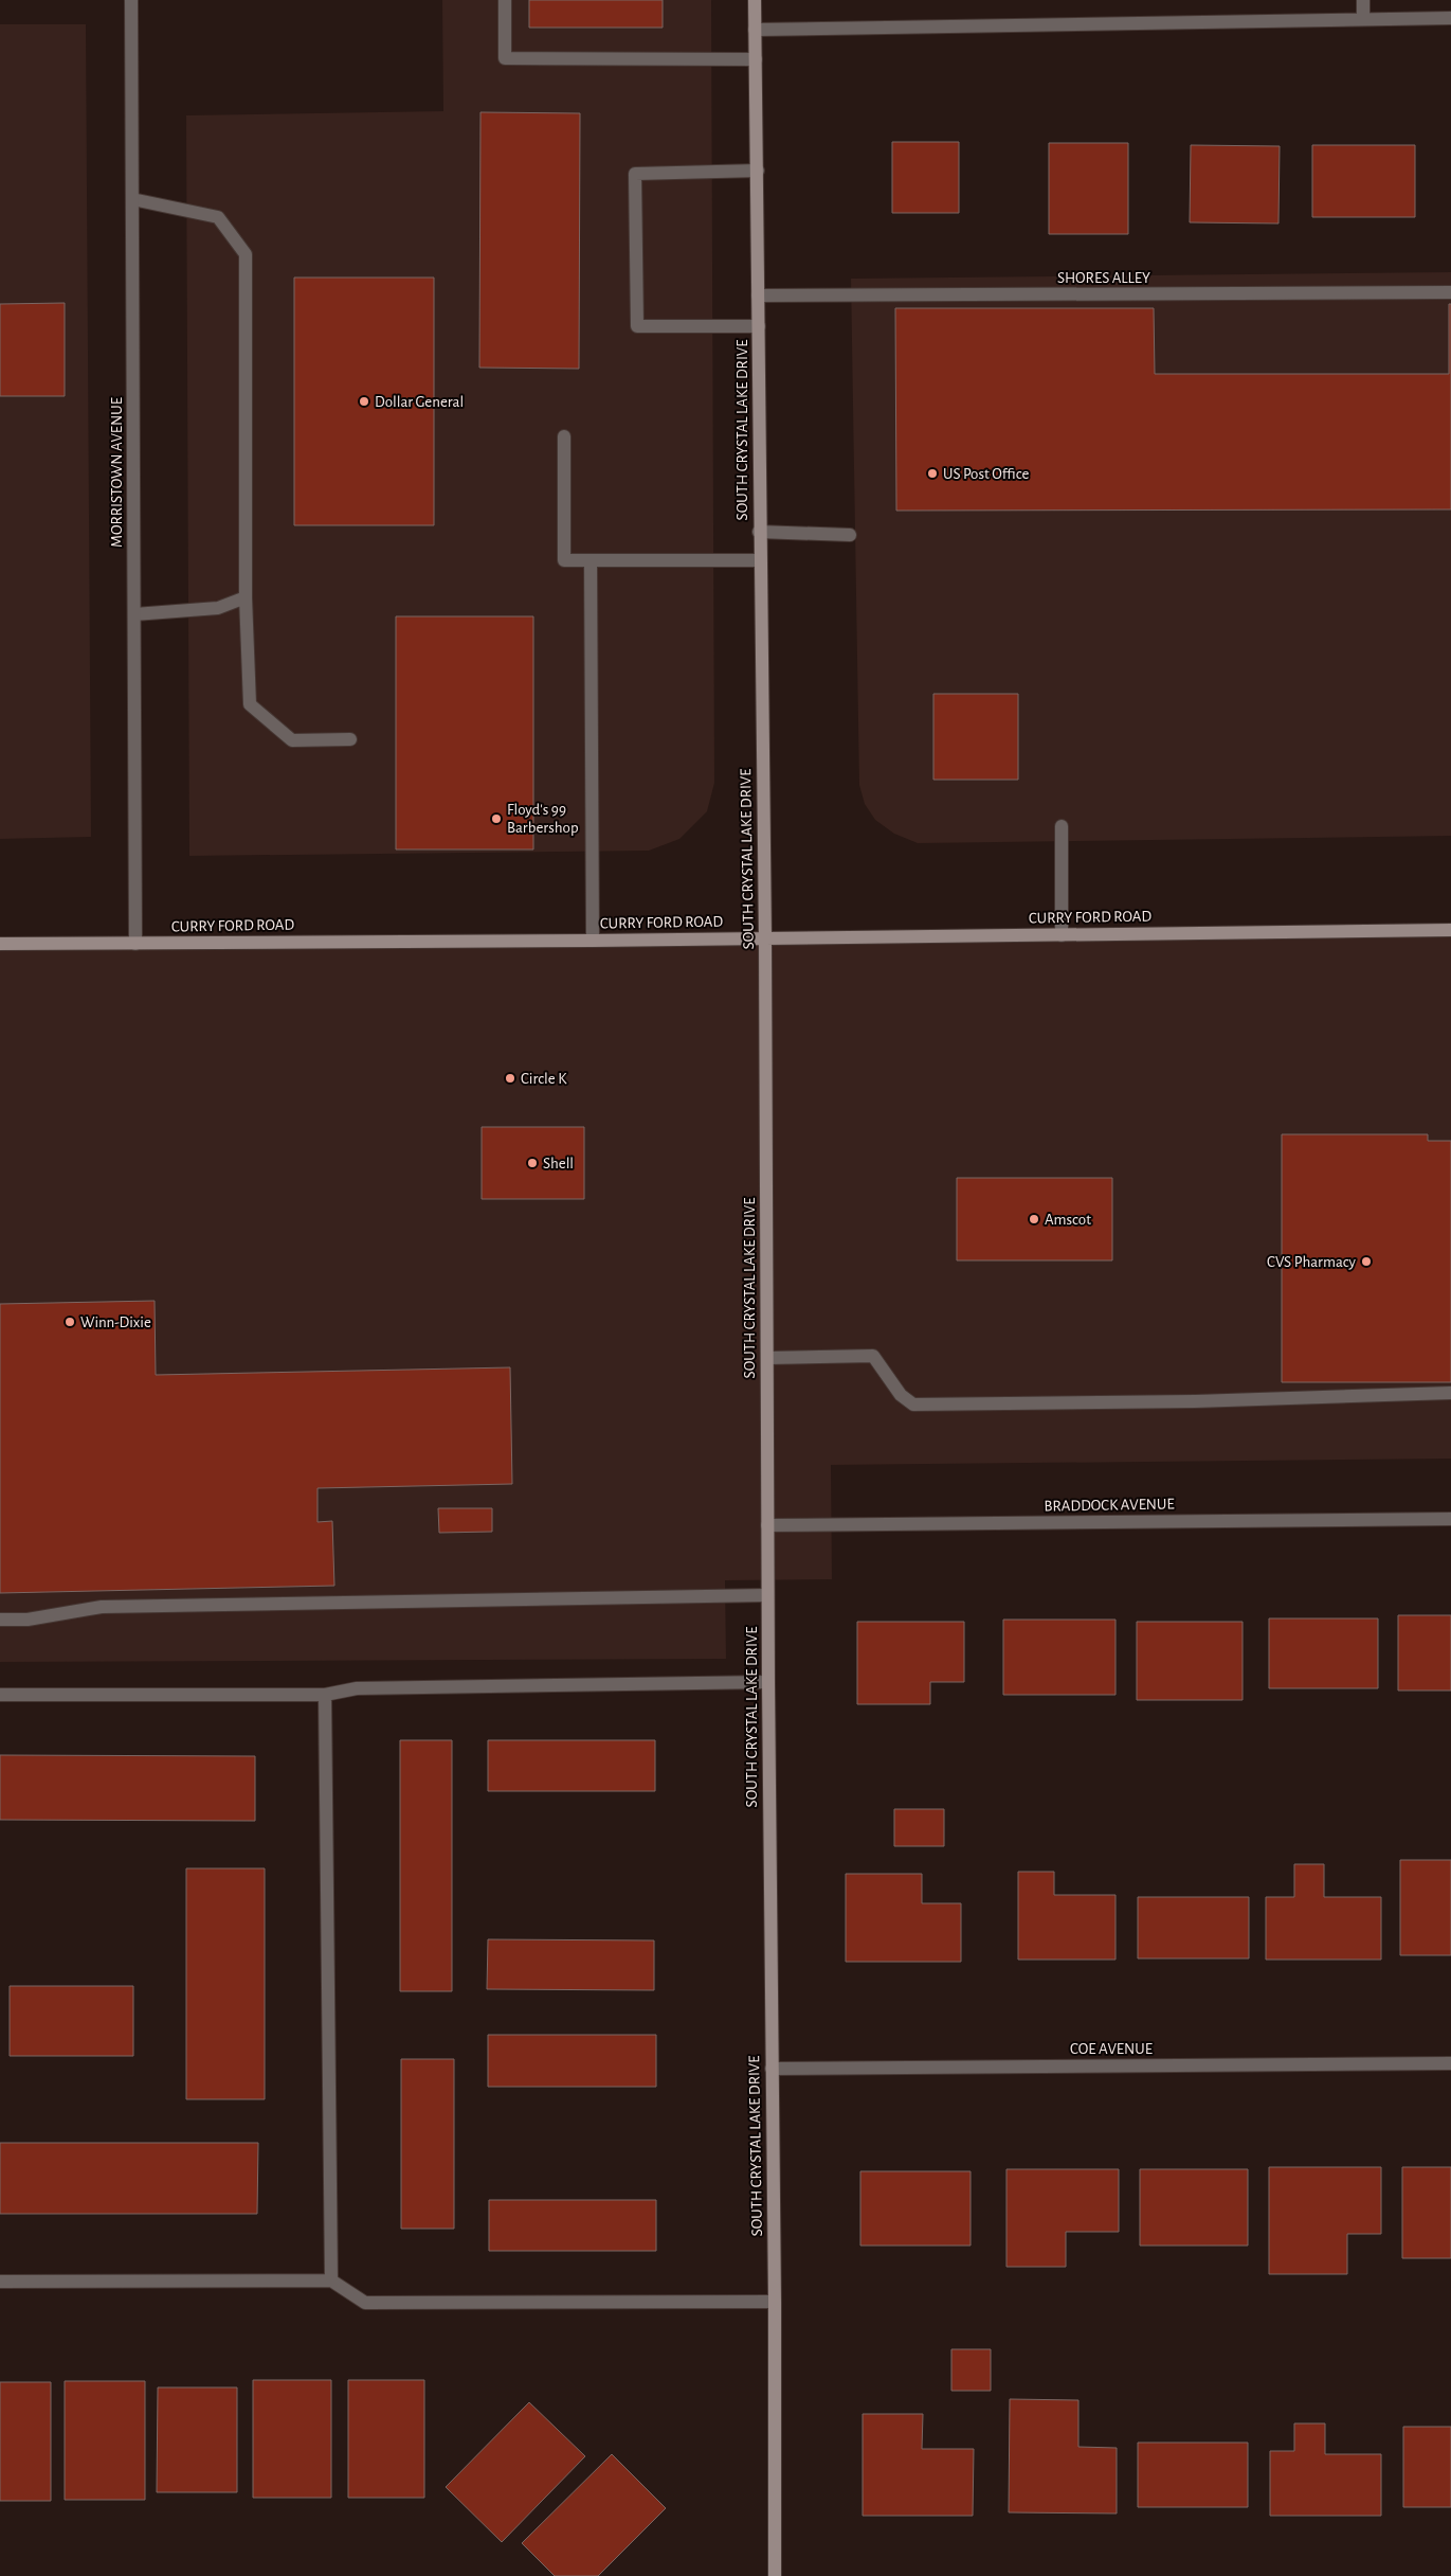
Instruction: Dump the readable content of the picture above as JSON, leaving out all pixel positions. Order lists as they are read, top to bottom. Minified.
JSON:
{"streets":{"street":["SHORES ALLEY","SOUTH CRYSTAL LAKE DRIVE","MORRISTOWN AVENUE","CURRY FORD ROAD","BRADDOCK AVENUE","COE AVENUE"]},"crossings":[["SHORES ALLEY","SOUTH CRYSTAL LAKE DRIVE"],["SOUTH CRYSTAL LAKE DRIVE","CURRY FORD ROAD"],["SOUTH CRYSTAL LAKE DRIVE","BRADDOCK AVENUE"],["SOUTH CRYSTAL LAKE DRIVE","COE AVENUE"],["MORRISTOWN AVENUE","CURRY FORD ROAD"]],"places":["Dollar General","US Post Office","Floyd's 99 Barbershop","Circle K","Shell","Amscot","CVS Pharmacy","Winn-Dixie"]}
